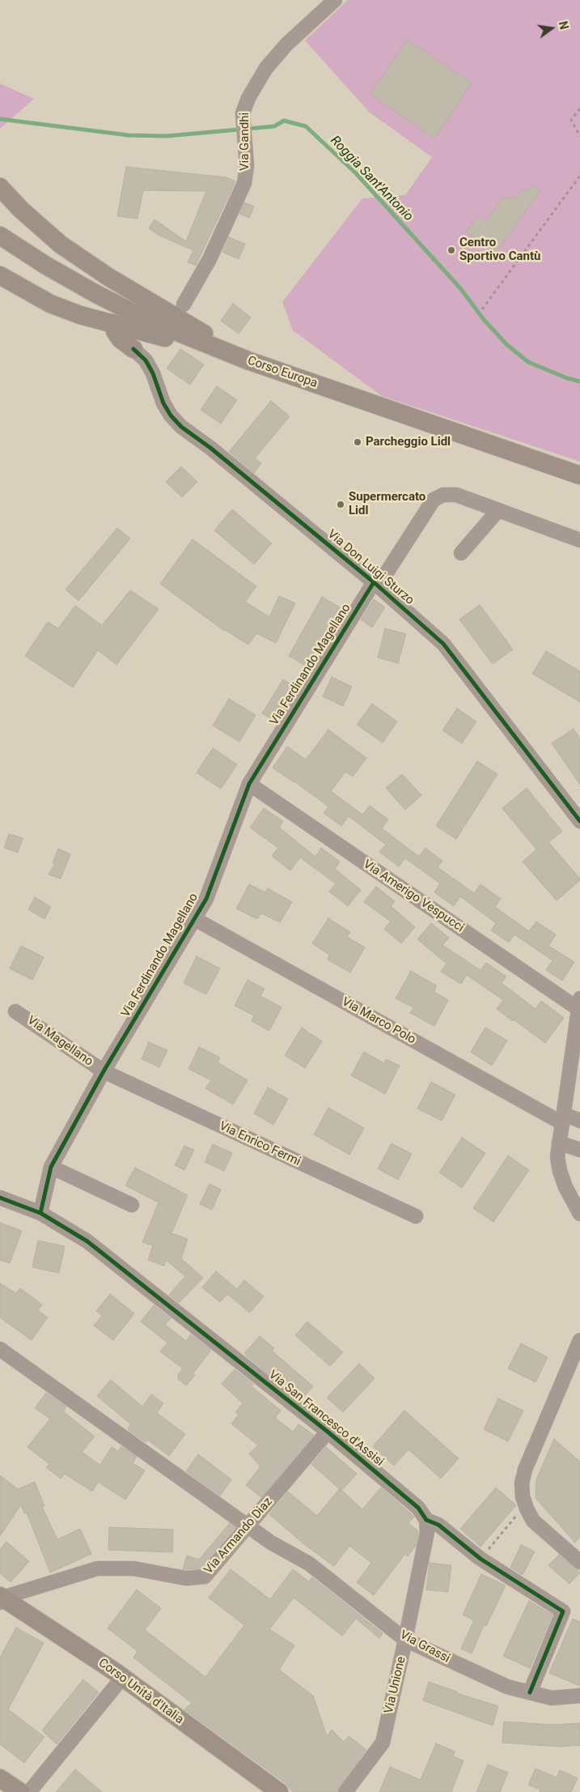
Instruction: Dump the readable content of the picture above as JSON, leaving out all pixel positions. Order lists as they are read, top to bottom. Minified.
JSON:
{"streets":{"main road":["Corso Europa","Corso Unità d'Italia"],"street":["Via Gandhi","Via Don Luigi Sturzo","Via Ferdinando Magellano","Via Amerigo Vespucci","Via Marco Polo","Via Magellano","Via Enrico Fermi","Via San Francesco d'Assisi","Via Armando Diaz","Via Grassi","Via Unione"]},"crossings":[["Via Don Luigi Sturzo","Via Ferdinando Magellano"],["Via Ferdinando Magellano","Via Amerigo Vespucci"],["Via Ferdinando Magellano","Via Marco Polo"],["Via Ferdinando Magellano","Via Magellano"],["Via Ferdinando Magellano","Via Enrico Fermi"],["Via Ferdinando Magellano","Via San Francesco d'Assisi"],["Via Magellano","Via Enrico Fermi"],["Via San Francesco d'Assisi","Via Armando Diaz"],["Via San Francesco d'Assisi","Via Grassi"],["Via San Francesco d'Assisi","Via Unione"],["Via Armando Diaz","Via Grassi"],["Via Armando Diaz","Corso Unità d'Italia"],["Via Grassi","Via Unione"]],"water":["Roggia Sant'Antonio"],"places":["Centro Sportivo Cantù","Parcheggio Lidl","Supermercato Lidl"],"north":"right"}
